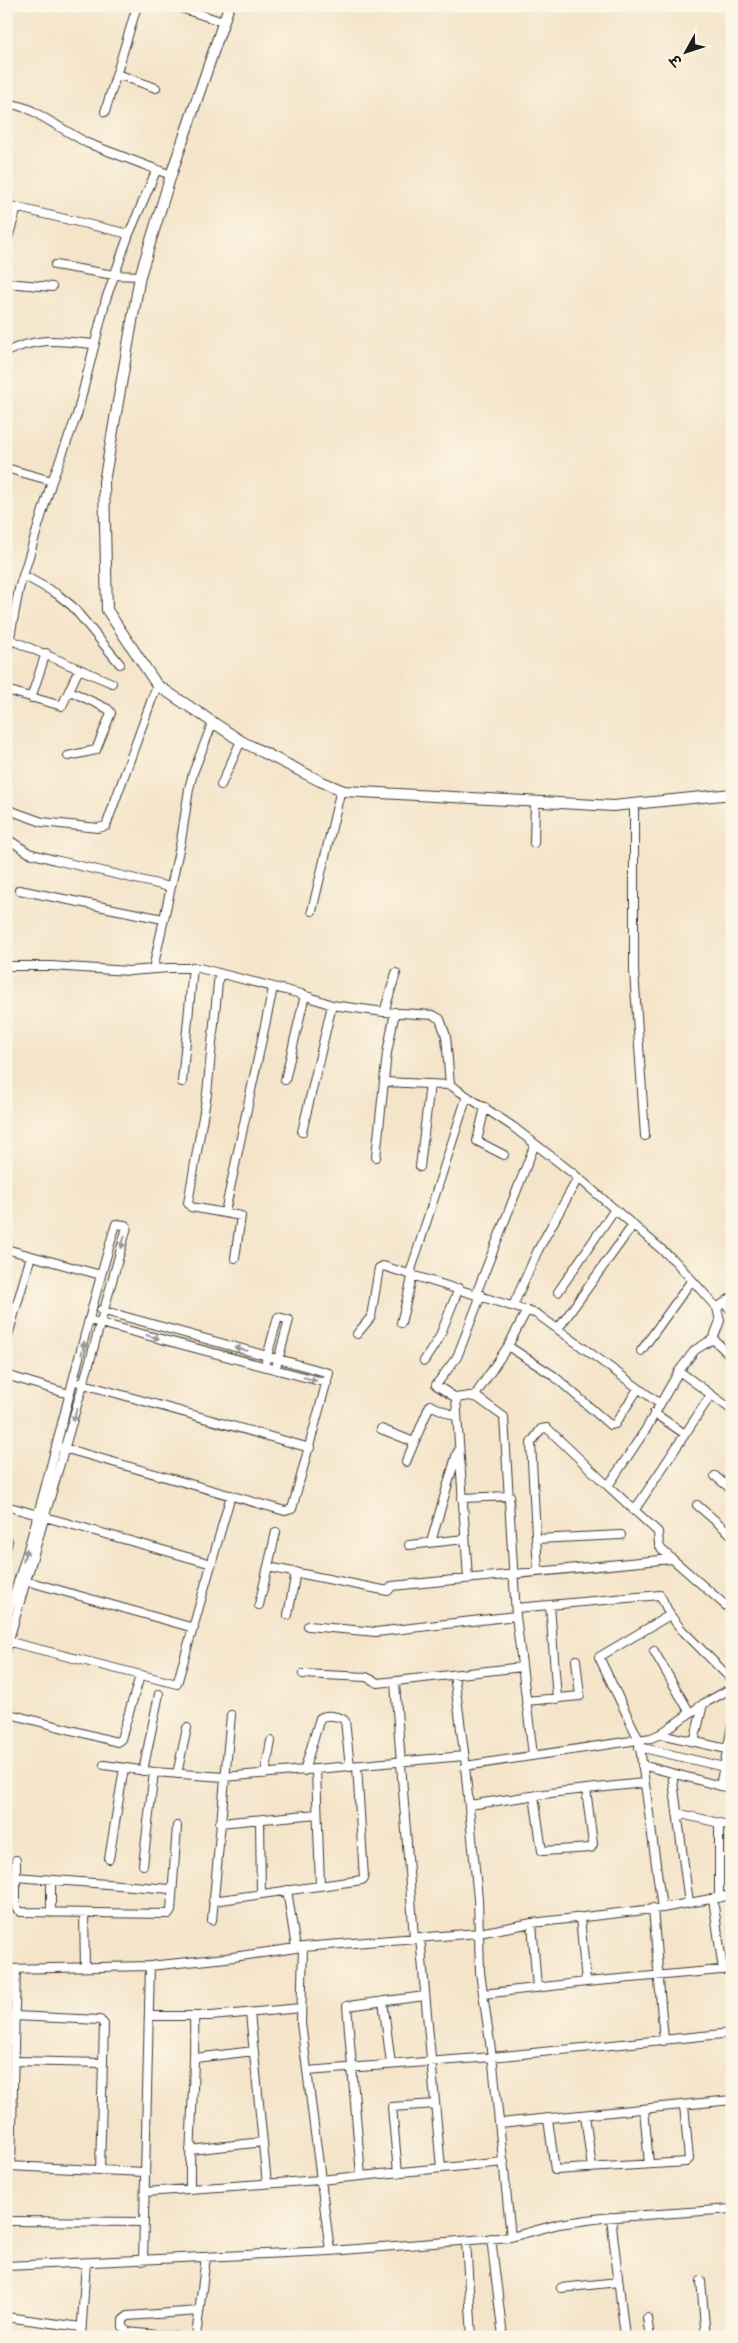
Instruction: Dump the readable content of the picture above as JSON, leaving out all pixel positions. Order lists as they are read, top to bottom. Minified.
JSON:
{"north":"bottom left"}
